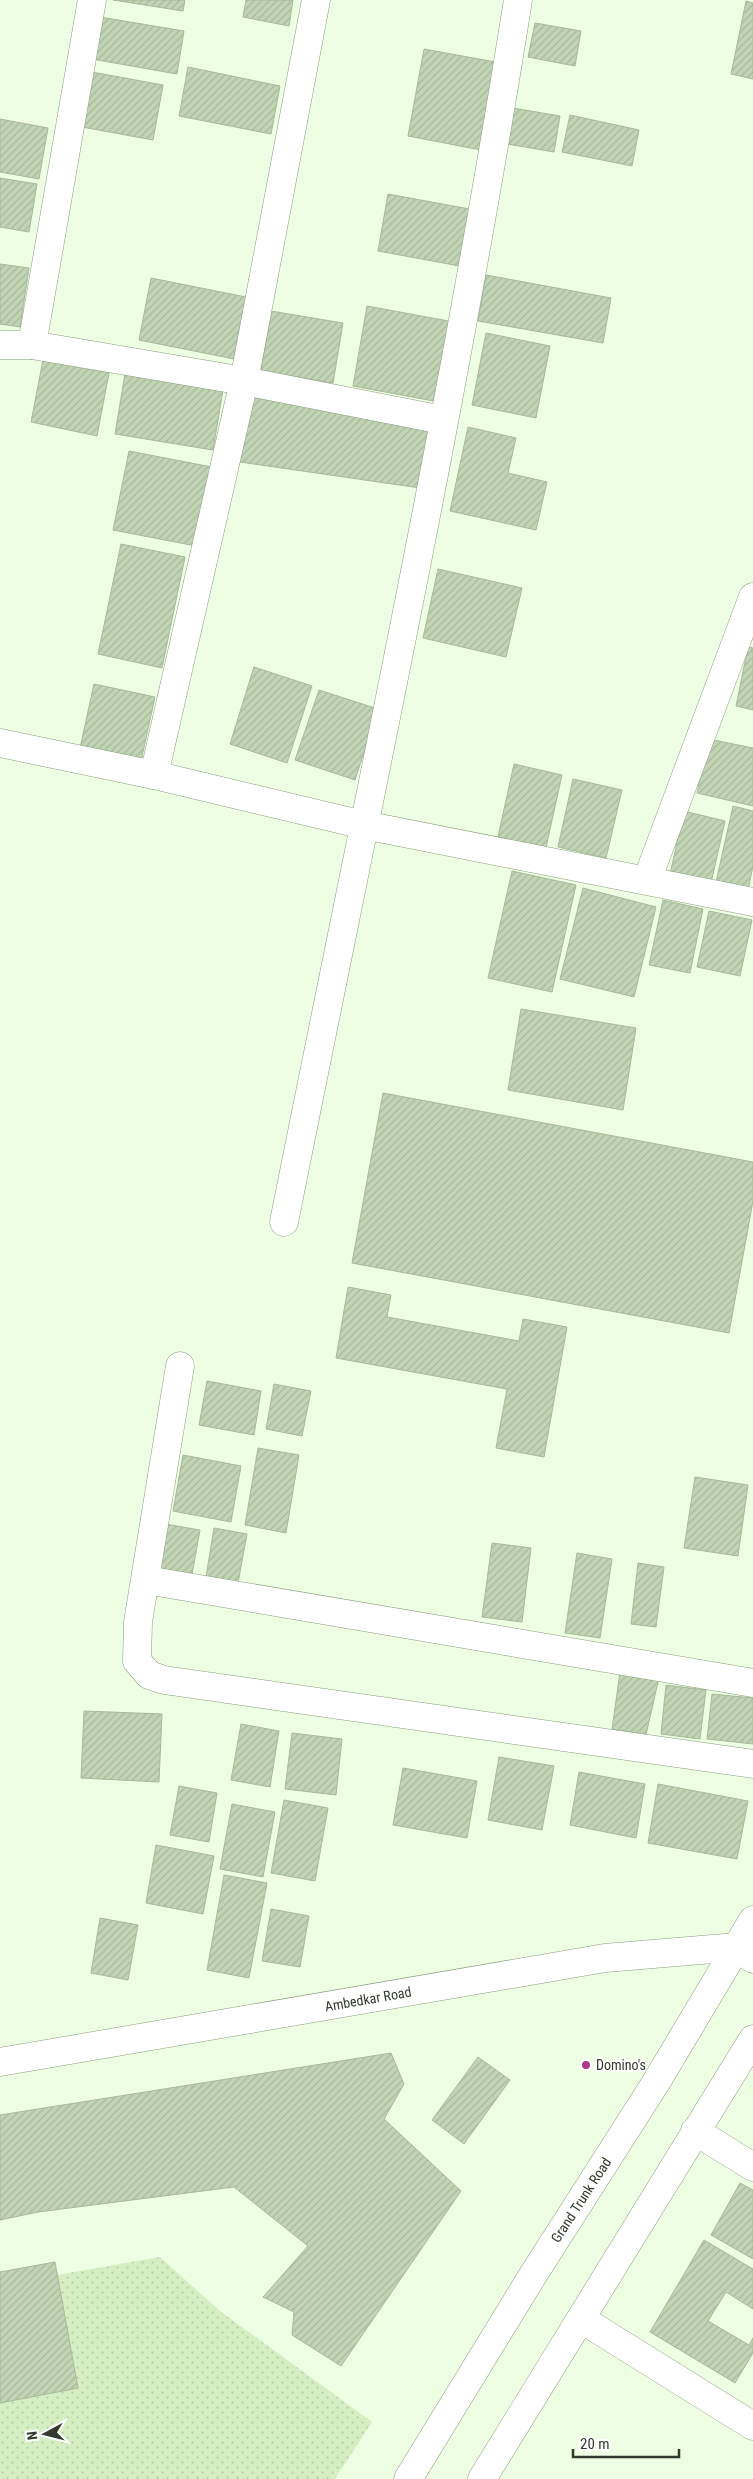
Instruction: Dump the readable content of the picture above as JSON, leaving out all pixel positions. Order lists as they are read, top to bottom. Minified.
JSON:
{"streets":{"main road":["Ambedkar Road","Grand Trunk Road"]},"crossings":[["Ambedkar Road","Grand Trunk Road"]],"places":["Domino's"],"scale_bar":"20 m","north":"left"}
